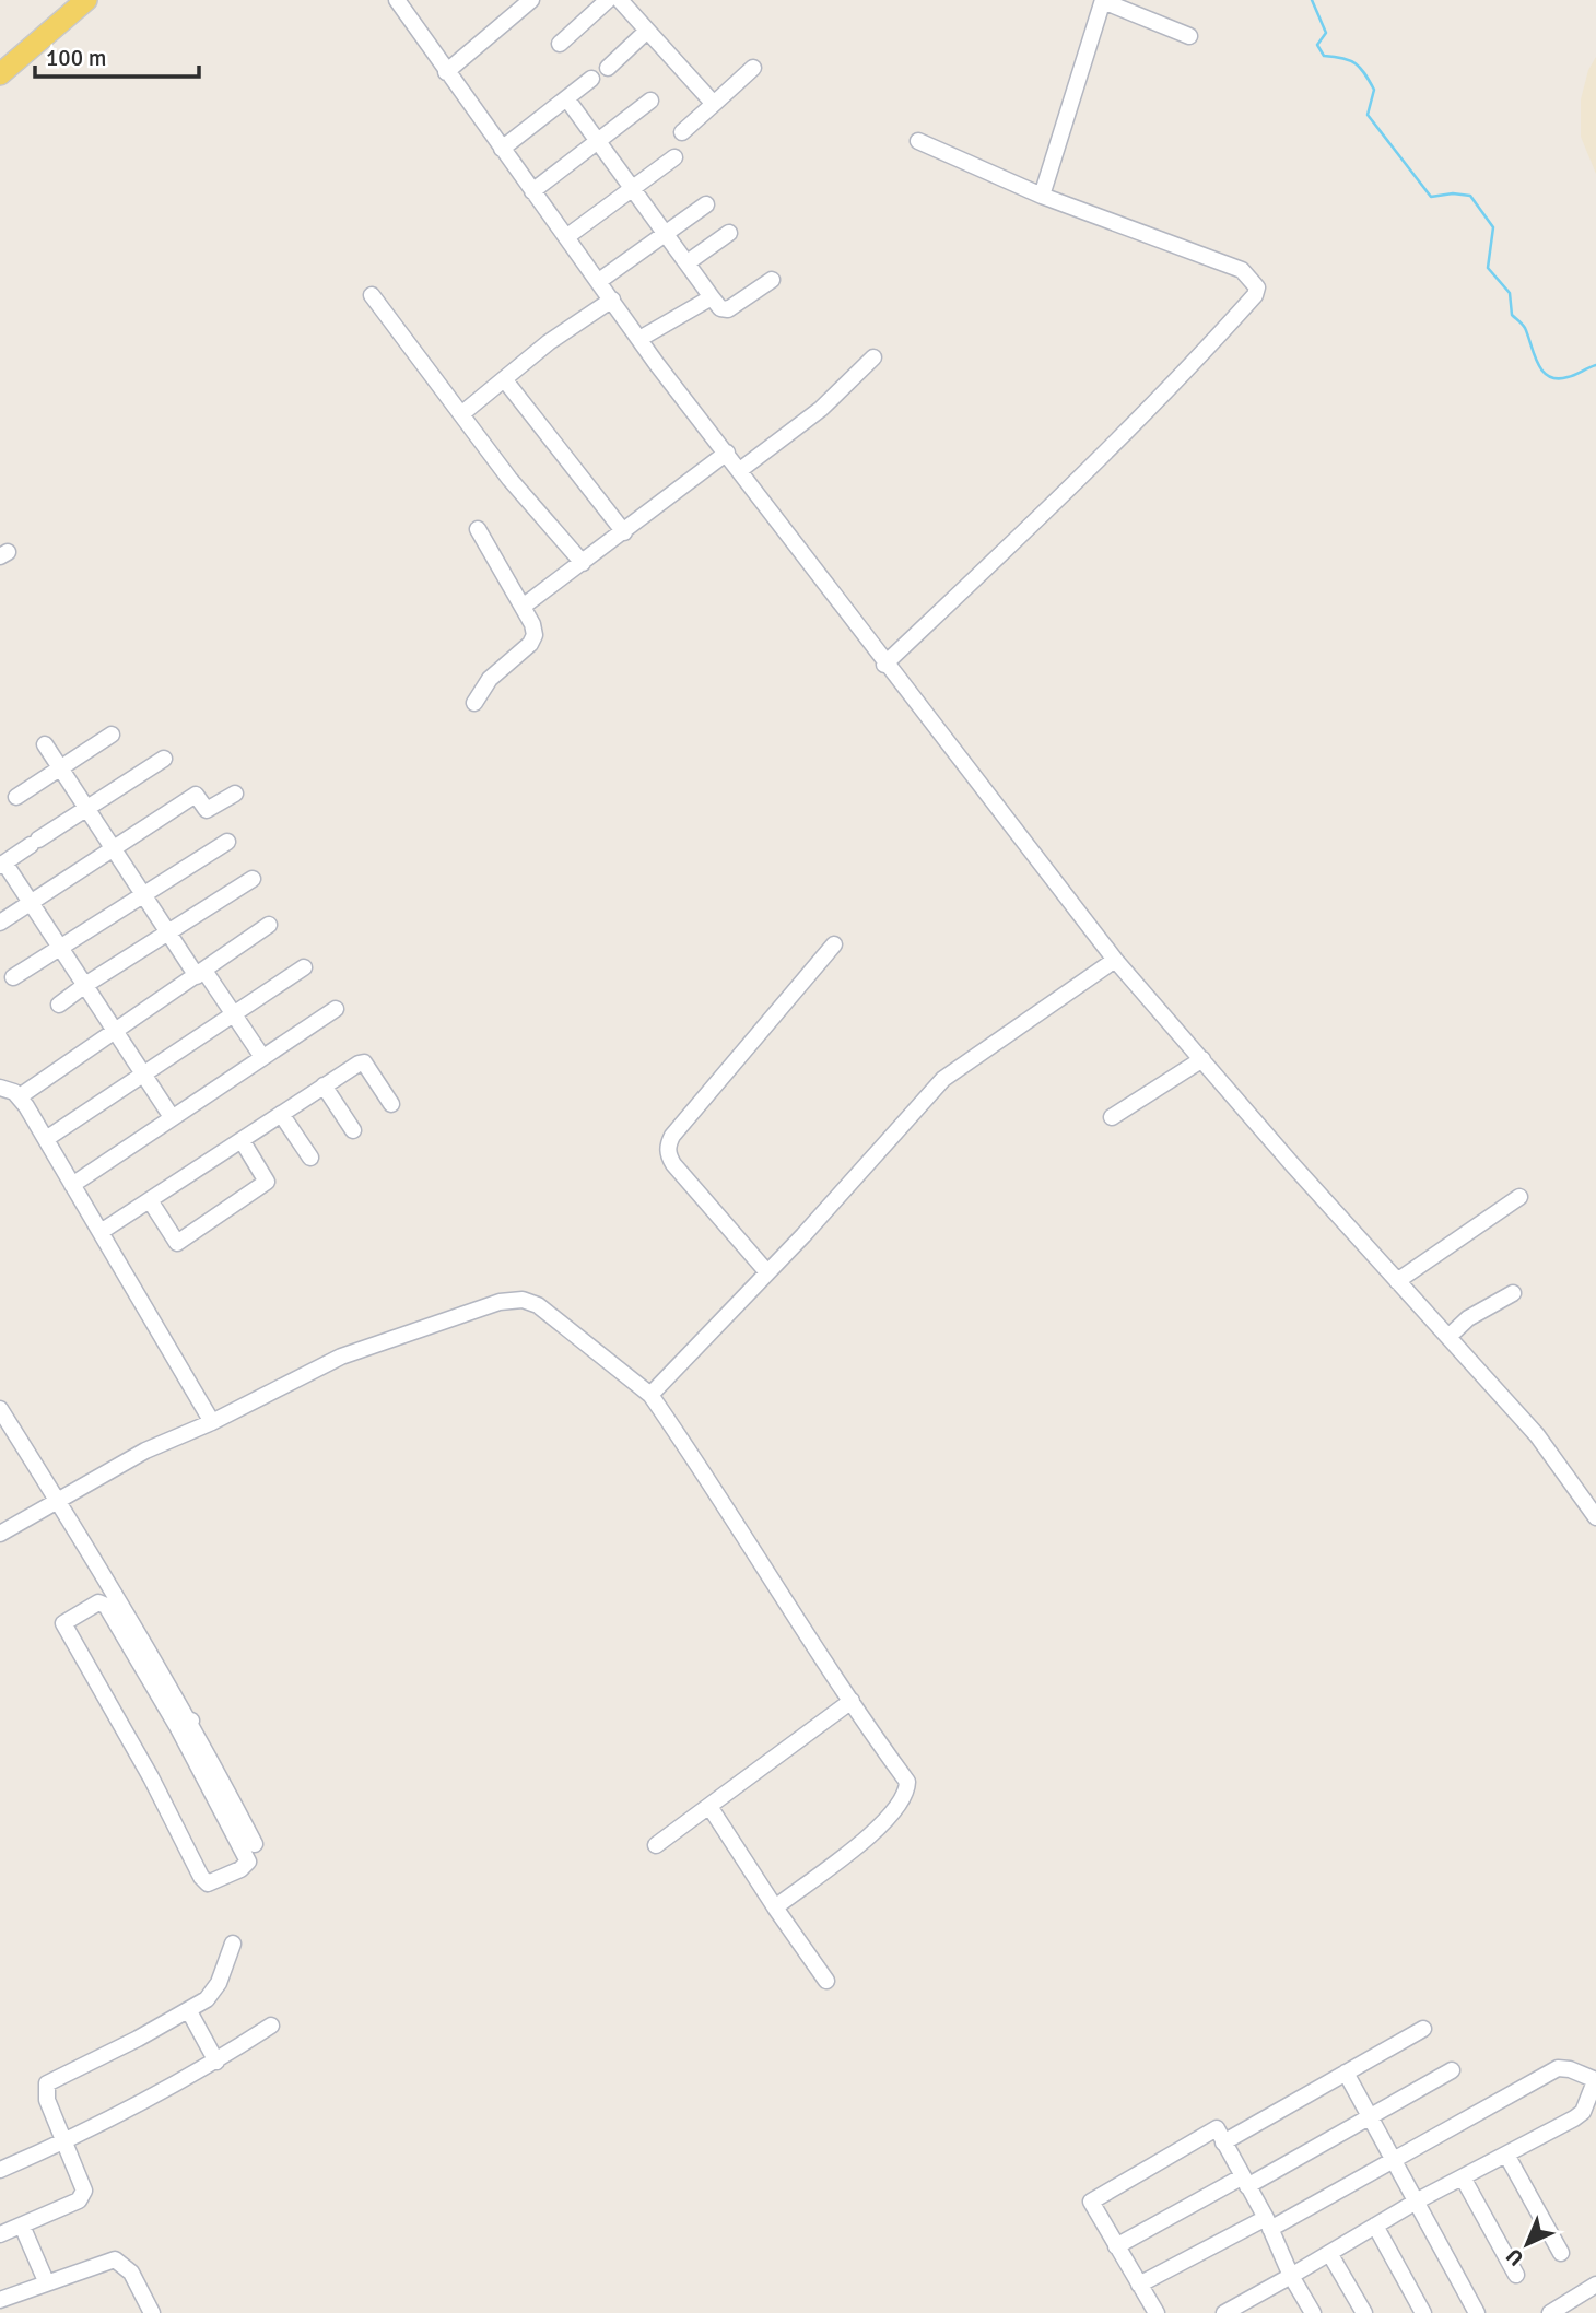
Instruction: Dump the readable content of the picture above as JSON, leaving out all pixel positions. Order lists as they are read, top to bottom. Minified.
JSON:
{"scale_bar":"100 m","north":"bottom left"}
